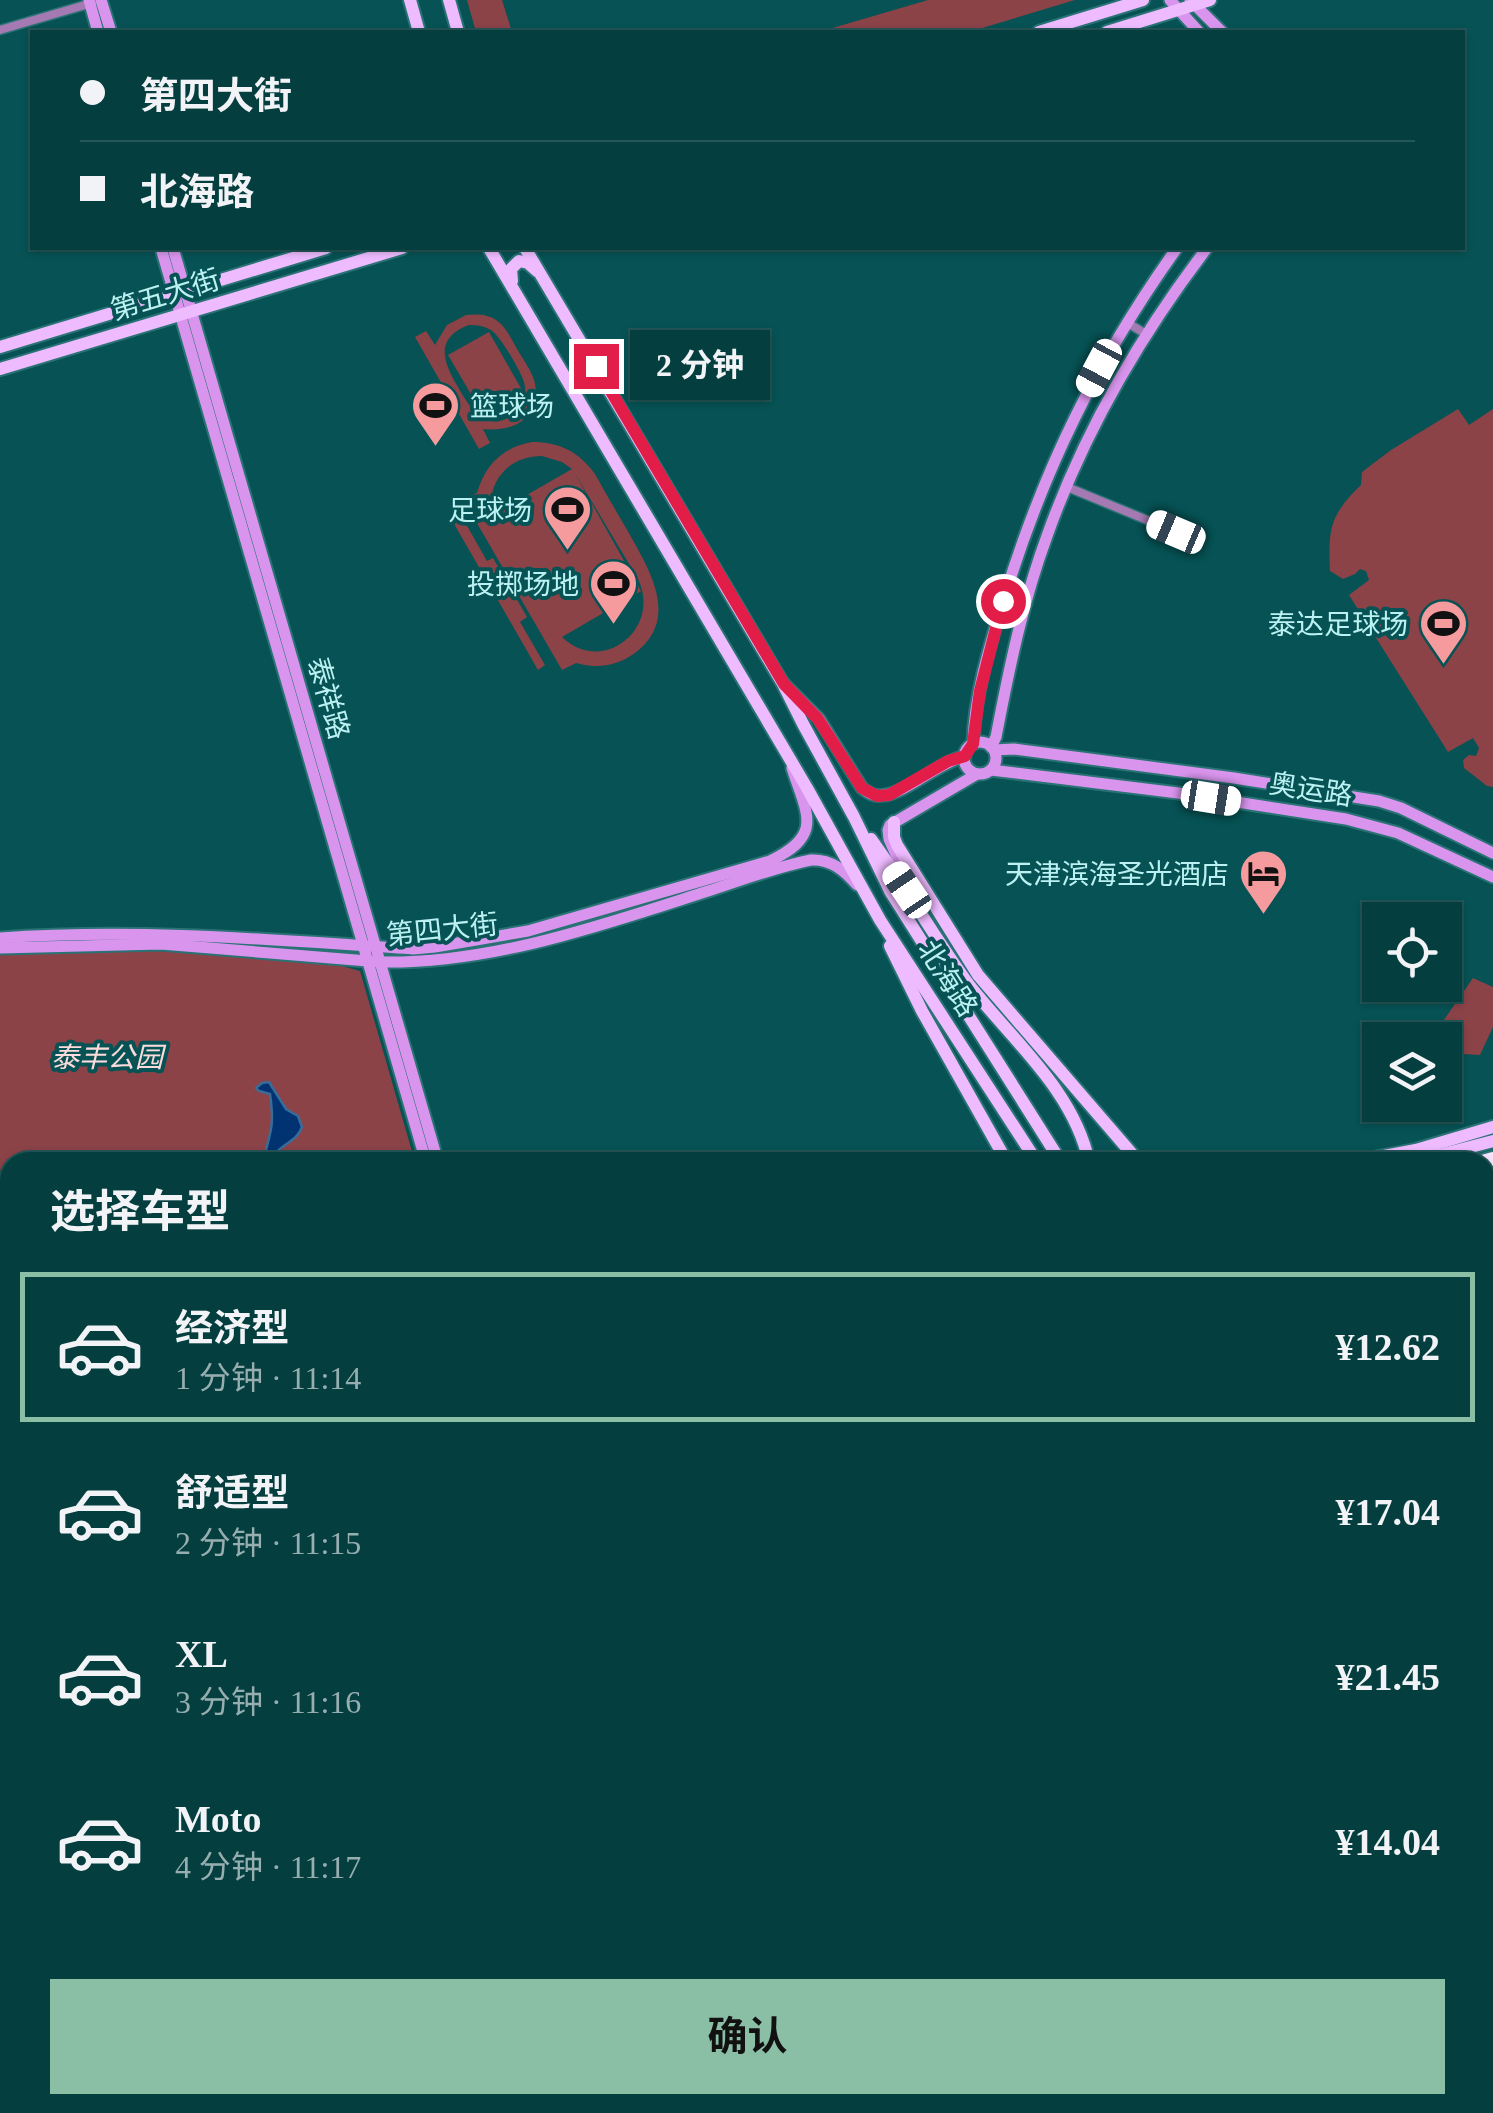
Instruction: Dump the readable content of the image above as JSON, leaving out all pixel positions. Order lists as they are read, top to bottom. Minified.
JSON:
{"streets":{"main road":["第五大街","北海路"],"street":["泰祥路","奥运路","第四大街"]},"crossings":[["第五大街","泰祥路"],["泰祥路","第四大街"],["第四大街","北海路"]],"parks":["泰丰公园"],"places":{"sports":["篮球场","足球场","投掷场地","泰达足球场"],"hotel":["天津滨海圣光酒店"]},"page":{"banner":["第四大街","北海路"],"bubble":"2 分钟","heading":"选择车型","list":[{"name":"经济型","note":"1 分钟 · 11:14","value":"¥12.62"},{"name":"舒适型","note":"2 分钟 · 11:15","value":"¥17.04"},{"name":"XL","note":"3 分钟 · 11:16","value":"¥21.45"},{"name":"Moto","note":"4 分钟 · 11:17","value":"¥14.04"}],"buttons":"确认"}}
